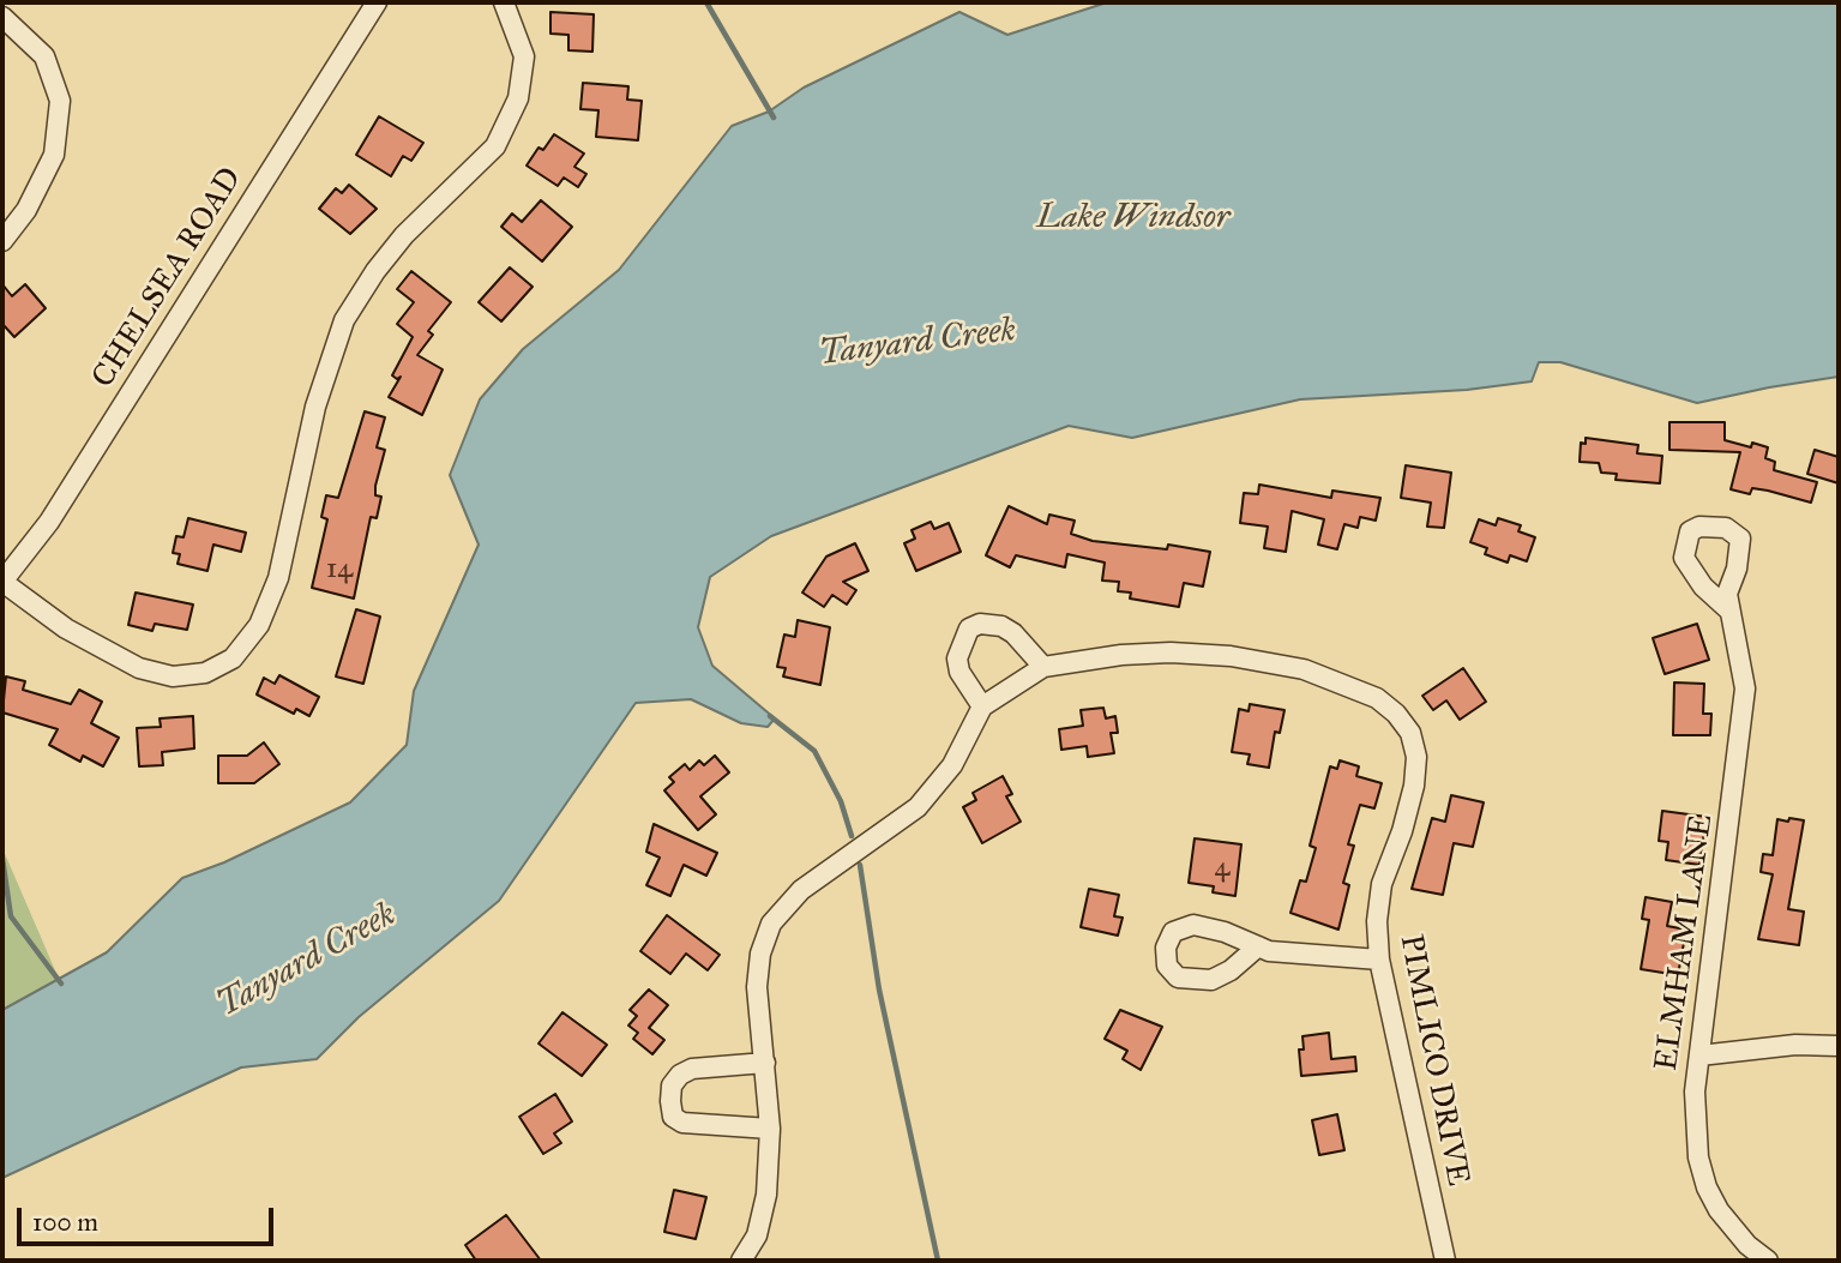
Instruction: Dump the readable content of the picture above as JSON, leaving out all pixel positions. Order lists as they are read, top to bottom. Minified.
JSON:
{"streets":{"street":["CHELSEA ROAD","ELMHAM LANE","PIMLICO DRIVE"]},"water":["Lake Windsor","Tanyard Creek"],"house_numbers":["14","4"],"scale_bar":"100 m"}
